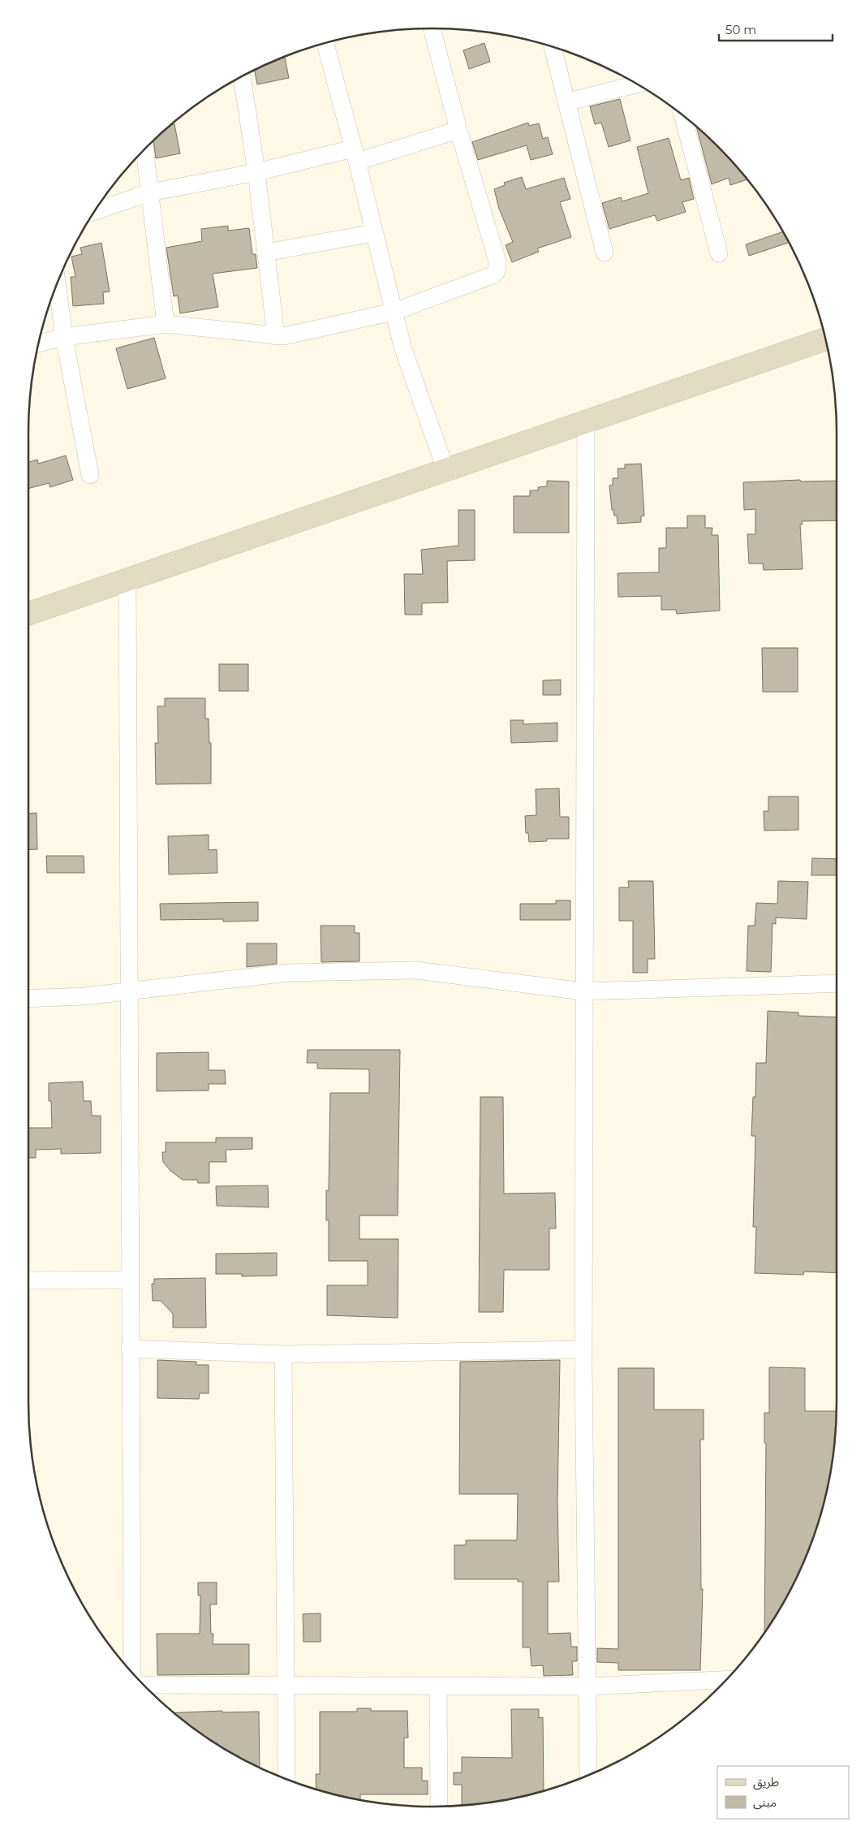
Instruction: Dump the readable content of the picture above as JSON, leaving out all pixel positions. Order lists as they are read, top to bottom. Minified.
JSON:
{"legend":["طريق","مبنى"],"scale_bar":"50 m"}
